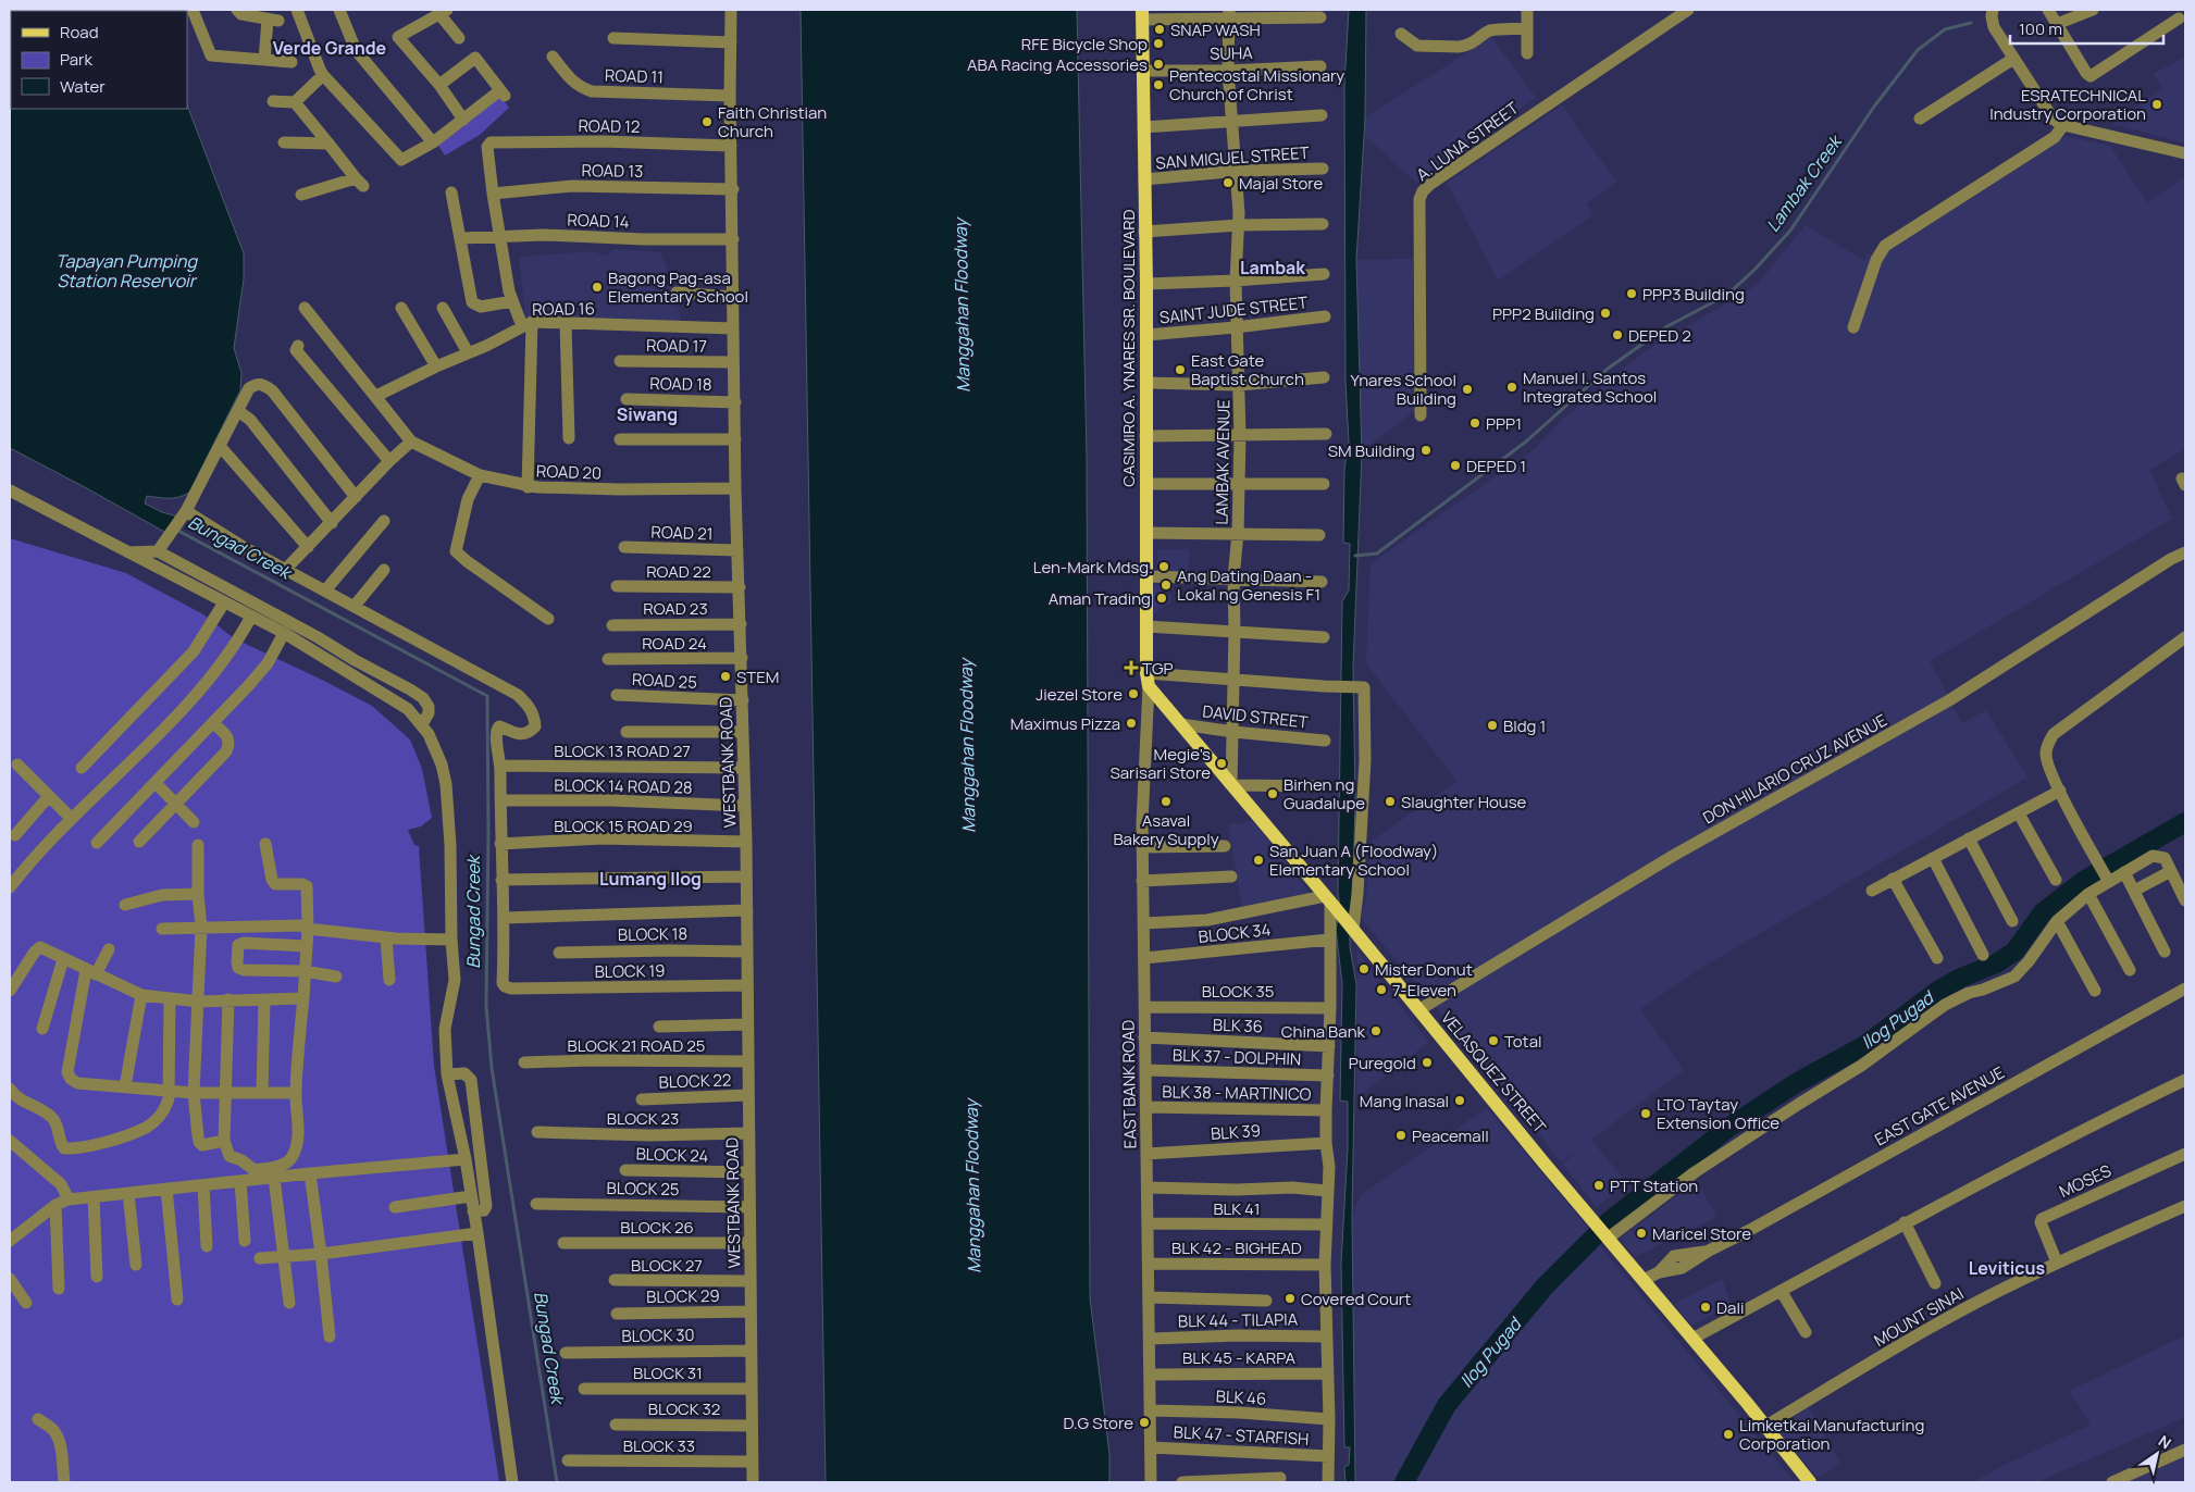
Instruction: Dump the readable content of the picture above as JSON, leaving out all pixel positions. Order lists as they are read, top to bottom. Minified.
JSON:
{"streets":{"main road":["CASIMIRO A. YNARES SR. BOULEVARD","VELASQUEZ STREET"],"street":["SUHA","ROAD 11","ROAD 12","A. LUNA STREET","SAN MIGUEL STREET","ROAD 13","ROAD 14","ROAD 16","SAINT JUDE STREET","ROAD 17","ROAD 18","LAMBAK AVENUE","ROAD 20","ROAD 21","ROAD 22","ROAD 23","ROAD 24","ROAD 25","DAVID STREET","BLOCK 13 ROAD 27","WESTBANK ROAD","DON HILARIO CRUZ AVENUE","BLOCK 14 ROAD 28","BLOCK 15 ROAD 29","BLOCK 34","BLOCK 18","BLOCK 19","BLOCK 35","BLK 36","BLOCK 21 ROAD 25","BLK 37 - DOLPHIN","BLOCK 22","EAST BANK ROAD","BLK 38 - MARTINICO","EAST GATE AVENUE","BLOCK 23","BLK 39","BLOCK 24","MOSES","BLOCK 25","BLK 41","BLOCK 26","BLK 42 - BIGHEAD","BLOCK 27","BLOCK 29","MOUNT SINAI","BLK 44 - TILAPIA","BLOCK 30","BLK 45 - KARPA","BLOCK 31","BLK 46","BLOCK 32","BLK 47 - STARFISH","BLOCK 33"]},"crossings":[["SUHA","CASIMIRO A. YNARES SR. BOULEVARD"],["SUHA","LAMBAK AVENUE"],["ROAD 11","WESTBANK ROAD"],["ROAD 12","ROAD 13"],["ROAD 12","WESTBANK ROAD"],["SAN MIGUEL STREET","CASIMIRO A. YNARES SR. BOULEVARD"],["SAN MIGUEL STREET","LAMBAK AVENUE"],["ROAD 13","WESTBANK ROAD"],["ROAD 14","WESTBANK ROAD"],["ROAD 16","WESTBANK ROAD"],["SAINT JUDE STREET","CASIMIRO A. YNARES SR. BOULEVARD"],["SAINT JUDE STREET","LAMBAK AVENUE"],["ROAD 17","WESTBANK ROAD"],["CASIMIRO A. YNARES SR. BOULEVARD","VELASQUEZ STREET"],["CASIMIRO A. YNARES SR. BOULEVARD","EAST BANK ROAD"],["ROAD 18","WESTBANK ROAD"],["LAMBAK AVENUE","DAVID STREET"],["LAMBAK AVENUE","VELASQUEZ STREET"],["ROAD 20","WESTBANK ROAD"],["ROAD 21","WESTBANK ROAD"],["ROAD 22","WESTBANK ROAD"],["ROAD 23","WESTBANK ROAD"],["ROAD 24","WESTBANK ROAD"],["ROAD 25","WESTBANK ROAD"],["DAVID STREET","VELASQUEZ STREET"],["BLOCK 13 ROAD 27","WESTBANK ROAD"],["WESTBANK ROAD","BLOCK 14 ROAD 28"],["WESTBANK ROAD","BLOCK 15 ROAD 29"],["WESTBANK ROAD","BLOCK 18"],["WESTBANK ROAD","BLOCK 19"],["WESTBANK ROAD","BLOCK 21 ROAD 25"],["WESTBANK ROAD","BLOCK 22"],["WESTBANK ROAD","BLOCK 23"],["WESTBANK ROAD","BLOCK 24"],["WESTBANK ROAD","BLOCK 25"],["WESTBANK ROAD","BLOCK 26"],["WESTBANK ROAD","BLOCK 27"],["WESTBANK ROAD","BLOCK 29"],["WESTBANK ROAD","BLOCK 30"],["WESTBANK ROAD","BLOCK 31"],["WESTBANK ROAD","BLOCK 32"],["WESTBANK ROAD","BLOCK 33"],["DON HILARIO CRUZ AVENUE","VELASQUEZ STREET"],["BLOCK 34","EAST BANK ROAD"],["BLOCK 35","EAST BANK ROAD"],["BLK 36","EAST BANK ROAD"],["BLK 37 - DOLPHIN","EAST BANK ROAD"],["VELASQUEZ STREET","EAST BANK ROAD"],["VELASQUEZ STREET","EAST GATE AVENUE"],["VELASQUEZ STREET","MOUNT SINAI"],["EAST BANK ROAD","BLK 38 - MARTINICO"],["EAST BANK ROAD","BLK 39"],["EAST BANK ROAD","BLK 41"],["EAST BANK ROAD","BLK 42 - BIGHEAD"],["EAST BANK ROAD","BLK 44 - TILAPIA"],["EAST BANK ROAD","BLK 45 - KARPA"],["EAST BANK ROAD","BLK 46"],["EAST BANK ROAD","BLK 47 - STARFISH"],["MOSES","MOUNT SINAI"]],"districts":["Verde Grande","Lambak","Siwang","Lumang Ilog","Leviticus"],"water":["Lambak Creek","Tapayan Pumping Station Reservoir","Manggahan Floodway","Bungad Creek","Ilog Pugad"],"places":{"other":["SNAP WASH","RFE Bicycle Shop","ABA Racing Accessories","Pentecostal Missionary Church of Christ","ESRATECHNICAL Industry Corporation","Faith Christian Church","Majal Store","Bagong Pag-asa Elementary School","PPP3 Building","PPP2 Building","DEPED 2","East Gate Baptist Church","Manuel I. Santos Integrated School","Ynares School Building","PPP1","SM Building","DEPED 1","Len-Mark Mdsg.","Ang Dating Daan - Lokal ng Genesis F1","Aman Trading","STEM","Jiezel Store","Maximus Pizza","Bldg 1","Megie's Sarisari Store","Birhen ng Guadalupe","Asaval Bakery Supply","Slaughter House","San Juan A (Floodway) Elementary School","Mister Donut","7-Eleven","China Bank","Total","Puregold","Mang Inasal","LTO Taytay Extension Office","Peacemall","PTT Station","Maricel Store","Covered Court","Dali","D.G Store","Limketkai Manufacturing Corporation"],"health":["TGP"]},"legend":["Road","Park","Water"],"scale_bar":"100 m","north":"top right"}
